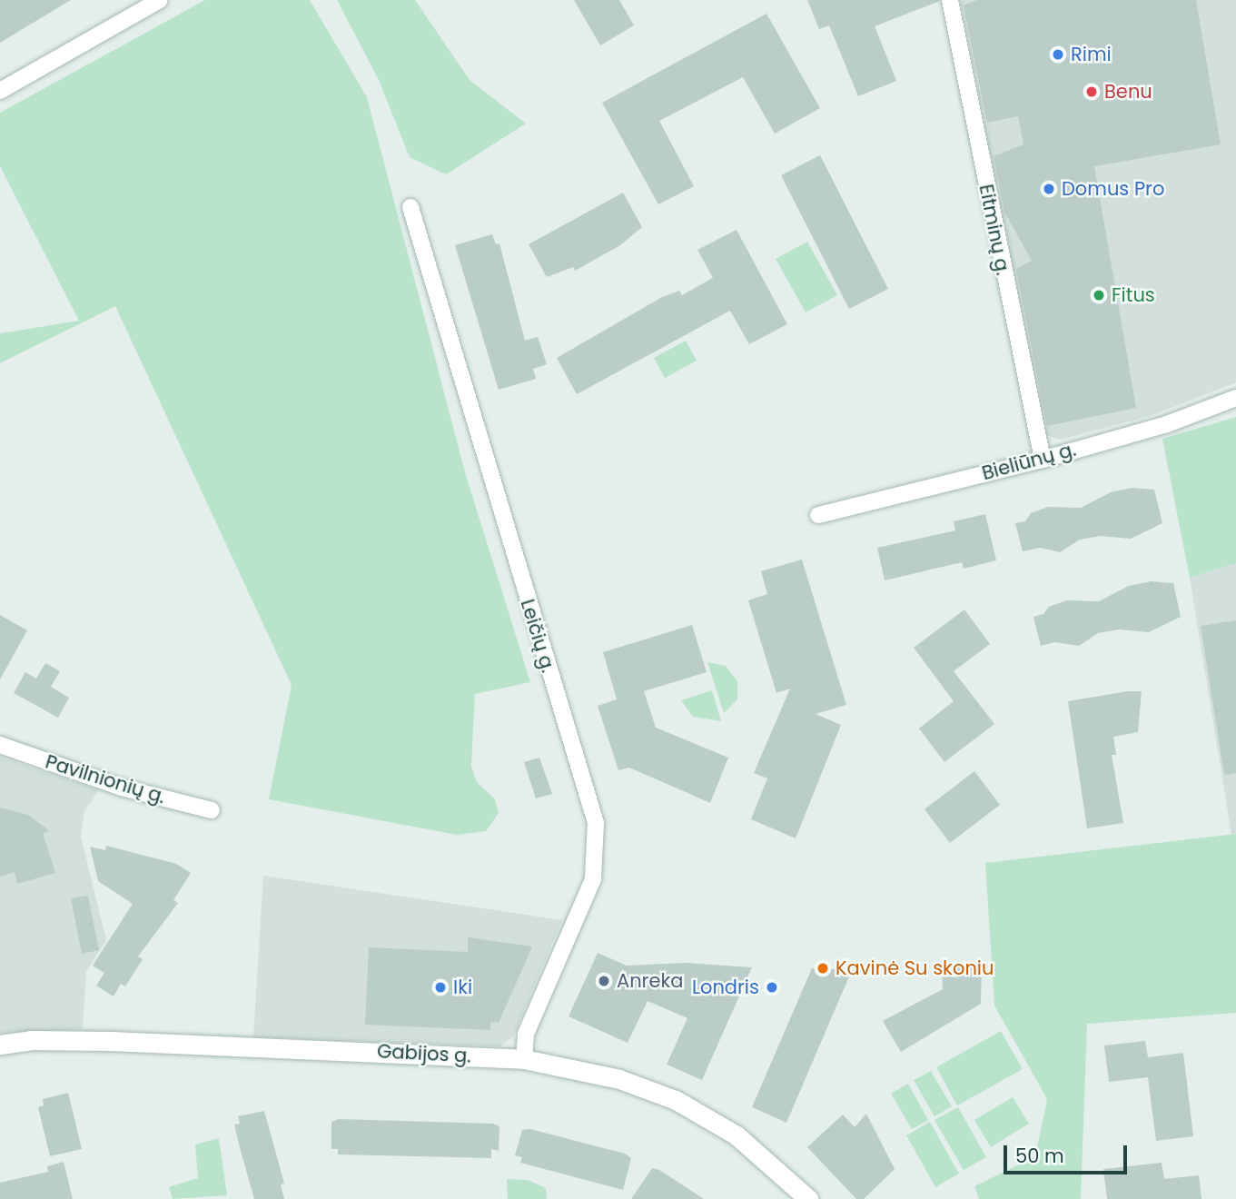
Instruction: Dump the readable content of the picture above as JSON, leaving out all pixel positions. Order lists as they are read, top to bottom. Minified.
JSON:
{"streets":{"street":["Eitminų g.","Bieliūnų g.","Leičių g.","Pavilnionių g.","Gabijos g."]},"crossings":[["Eitminų g.","Bieliūnų g."],["Leičių g.","Gabijos g."]],"places":["Rimi","Benu","Domus Pro","Fitus","Kavinė Su skoniu","Anreka","Iki","Londris"],"scale_bar":"50 m"}
